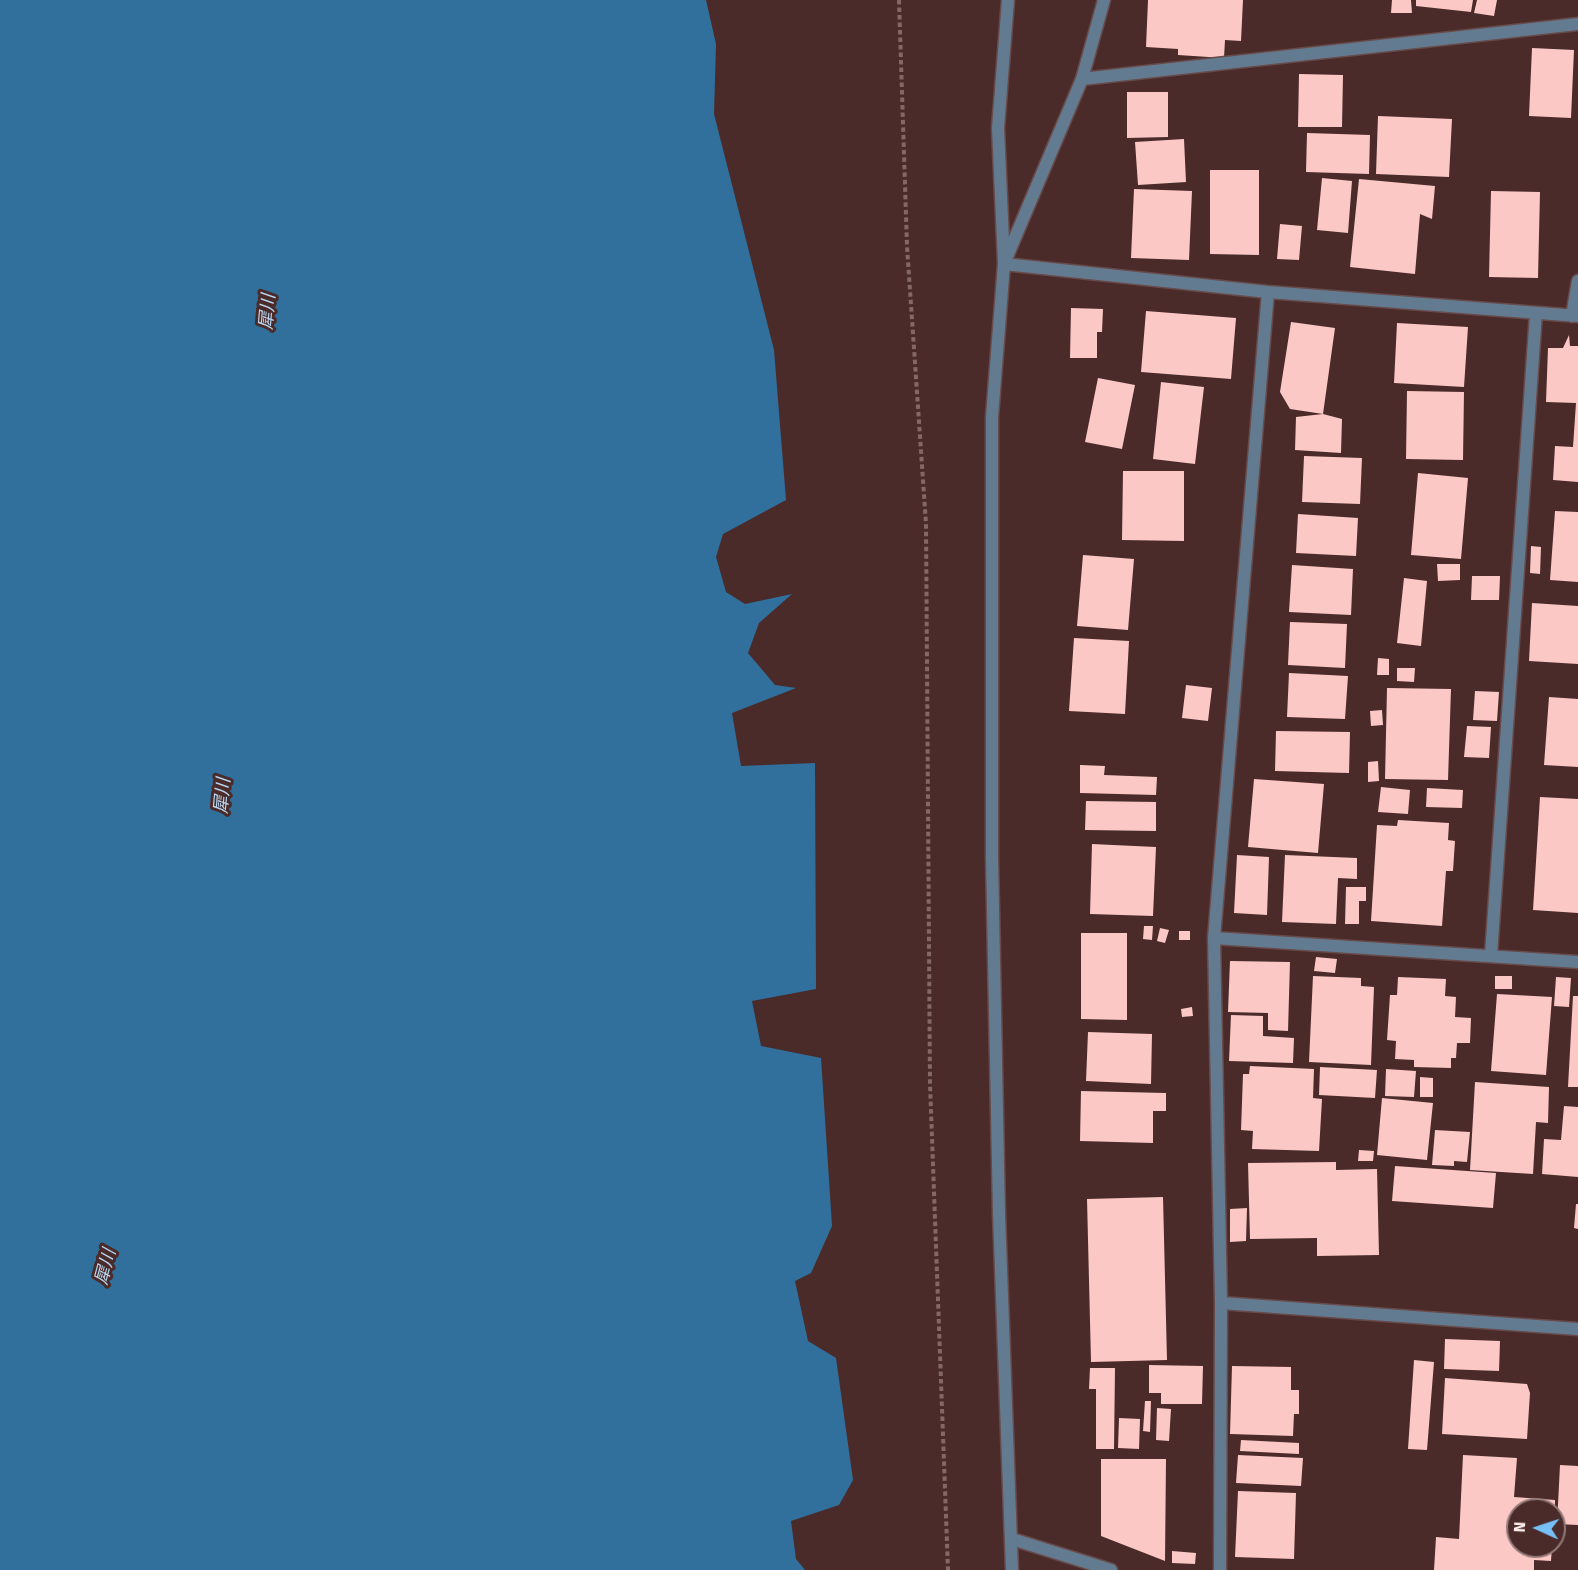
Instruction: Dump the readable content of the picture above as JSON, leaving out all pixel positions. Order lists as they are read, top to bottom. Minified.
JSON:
{"water":["犀川"],"north":"left"}
